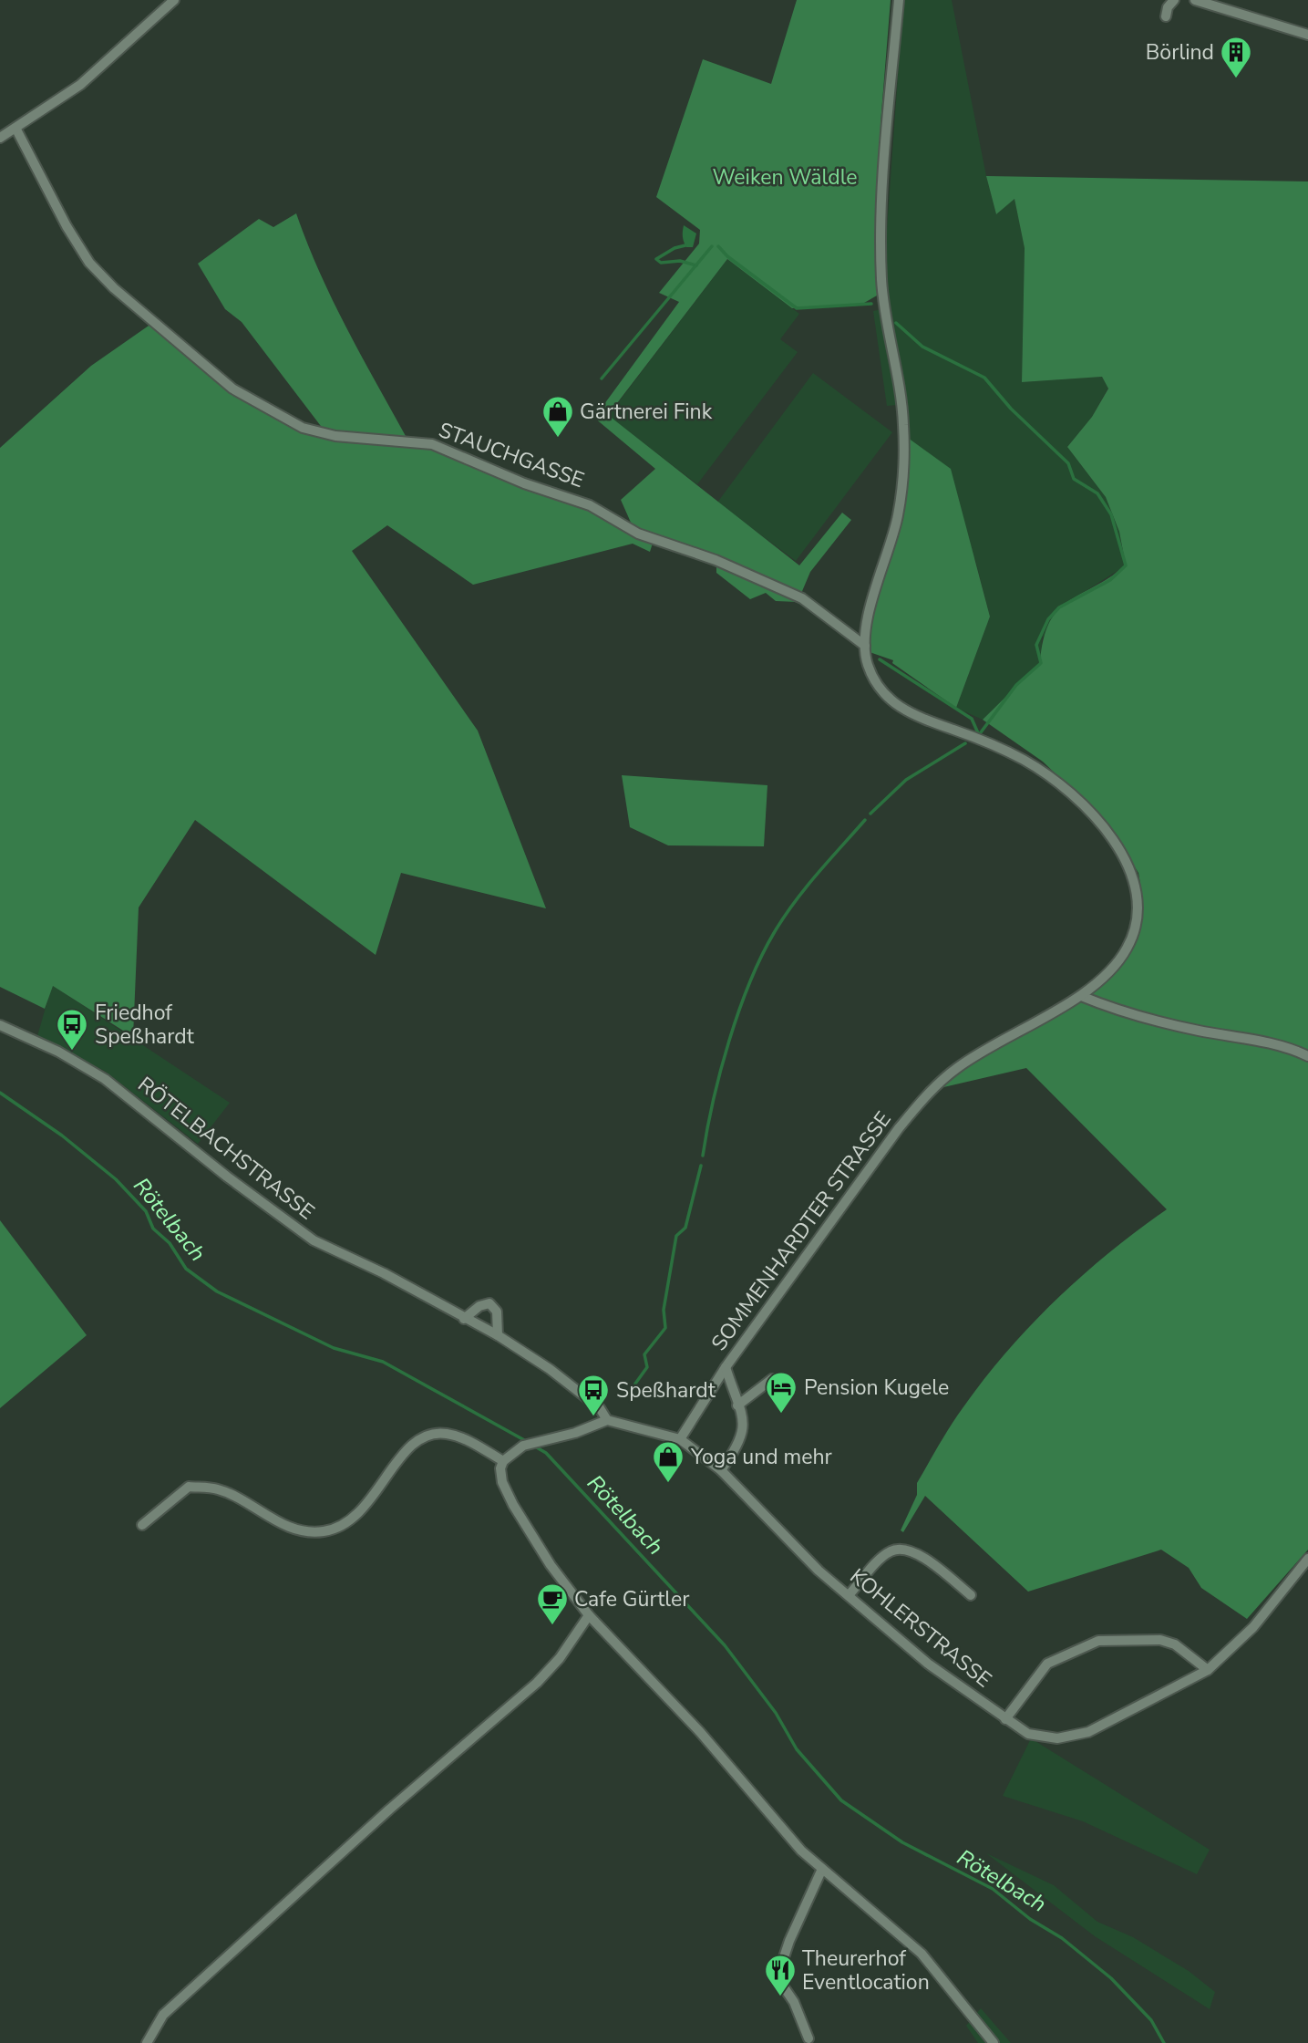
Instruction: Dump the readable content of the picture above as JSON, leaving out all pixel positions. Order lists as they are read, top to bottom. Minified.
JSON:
{"streets":{"street":["STAUCHGASSE","RÖTELBACHSTRASSE","SOMMENHARDTER STRASSE","KOHLERSTRASSE"]},"crossings":[["STAUCHGASSE","SOMMENHARDTER STRASSE"],["SOMMENHARDTER STRASSE","KOHLERSTRASSE"]],"water":["Rötelbach"],"parks":["Weiken Wäldle"],"places":{"building":["Börlind"],"shop":["Gärtnerei Fink","Yoga und mehr"],"bus stop":["Friedhof Speßhardt","Speßhardt"],"hotel":["Pension Kugele"],"cafe":["Cafe Gürtler"],"restaurant":["Theurerhof Eventlocation"]}}
